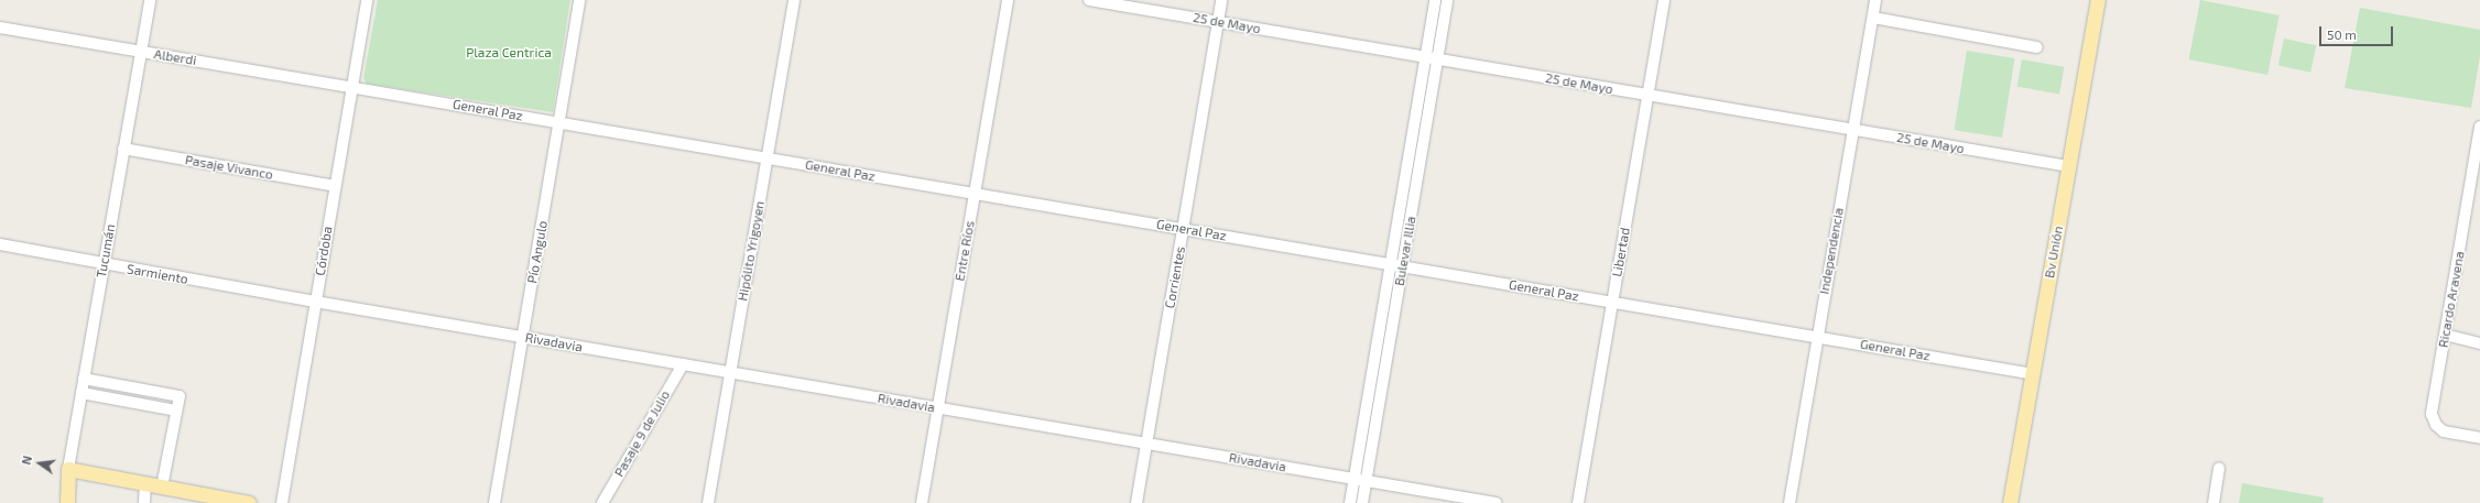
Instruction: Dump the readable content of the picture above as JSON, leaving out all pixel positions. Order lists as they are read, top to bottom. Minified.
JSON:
{"streets":{"main road":["Tucumán","Bv Unión"],"street":["25 de Mayo","Alberdi","General Paz","Pasaje Vivanco","Córdoba","Hipólito Yrigoyen","Entre Ríos","Bulevar Illia","Independencia","Pío Angulo","Libertad","Sarmiento","Corrientes","Ricardo Aravena","Rivadavia","Pasaje 9 de Julio"]},"crossings":[["25 de Mayo","Bulevar Illia"],["25 de Mayo","Independencia"],["25 de Mayo","Libertad"],["25 de Mayo","Bv Unión"],["25 de Mayo","Corrientes"],["Alberdi","General Paz"],["Alberdi","Tucumán"],["Alberdi","Córdoba"],["General Paz","Córdoba"],["General Paz","Hipólito Yrigoyen"],["General Paz","Entre Ríos"],["General Paz","Bulevar Illia"],["General Paz","Independencia"],["General Paz","Pío Angulo"],["General Paz","Libertad"],["General Paz","Bv Unión"],["General Paz","Corrientes"],["Pasaje Vivanco","Tucumán"],["Pasaje Vivanco","Córdoba"],["Tucumán","Sarmiento"],["Córdoba","Sarmiento"],["Córdoba","Rivadavia"],["Hipólito Yrigoyen","Rivadavia"],["Entre Ríos","Rivadavia"],["Bulevar Illia","Rivadavia"],["Pío Angulo","Rivadavia"],["Sarmiento","Rivadavia"],["Corrientes","Rivadavia"],["Rivadavia","Pasaje 9 de Julio"]],"parks":["Plaza Centrica"],"scale_bar":"50 m","north":"left"}
